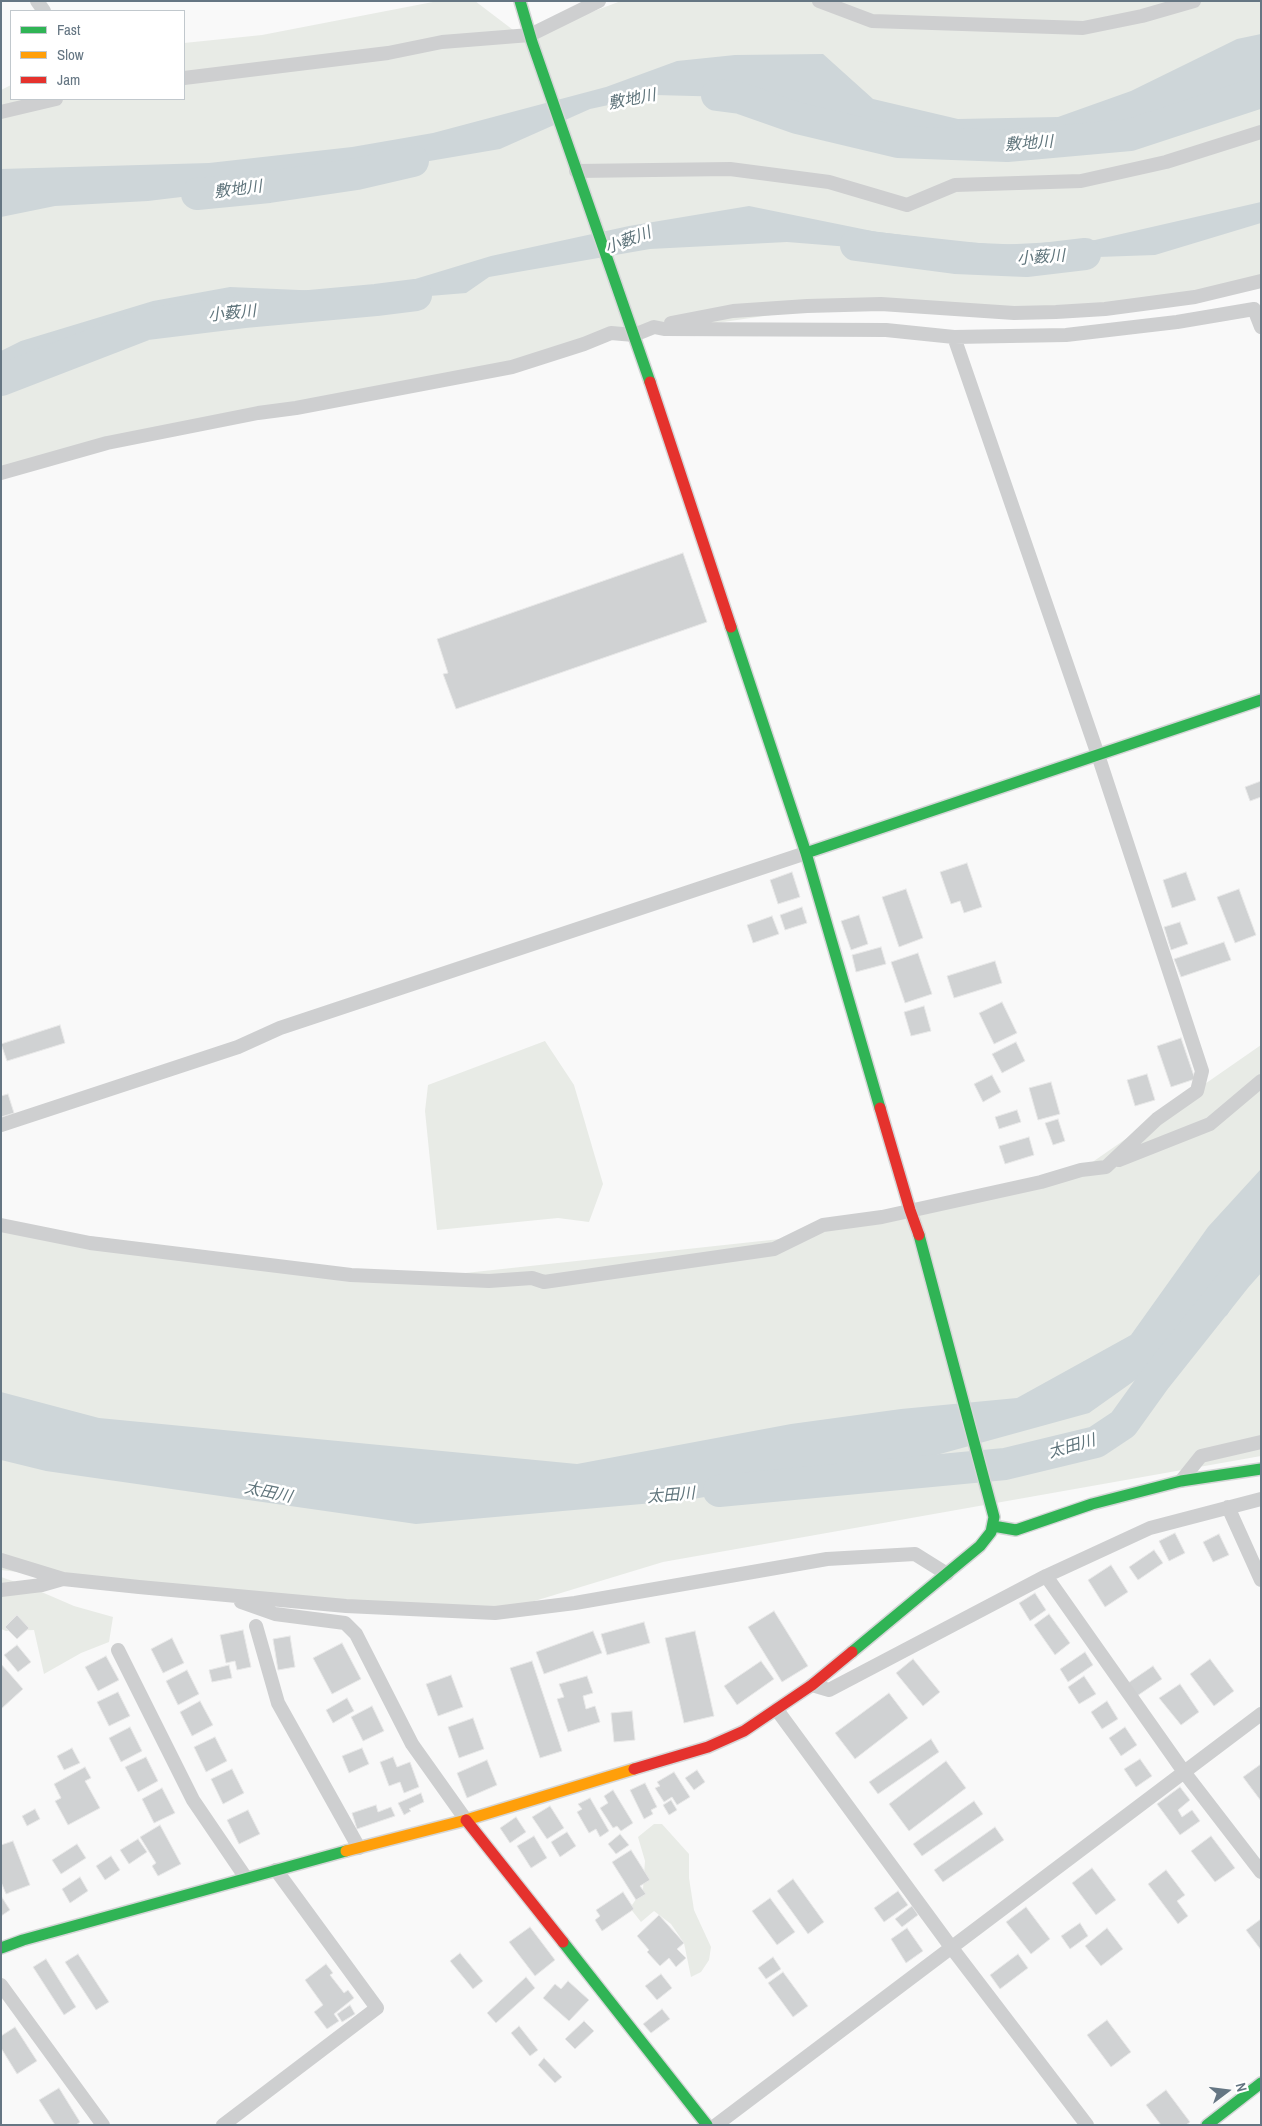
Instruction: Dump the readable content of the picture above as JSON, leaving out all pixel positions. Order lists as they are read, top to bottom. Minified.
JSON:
{"water":["敷地川","小薮川","太田川"],"legend":["Fast","Slow","Jam"],"north":"right"}
